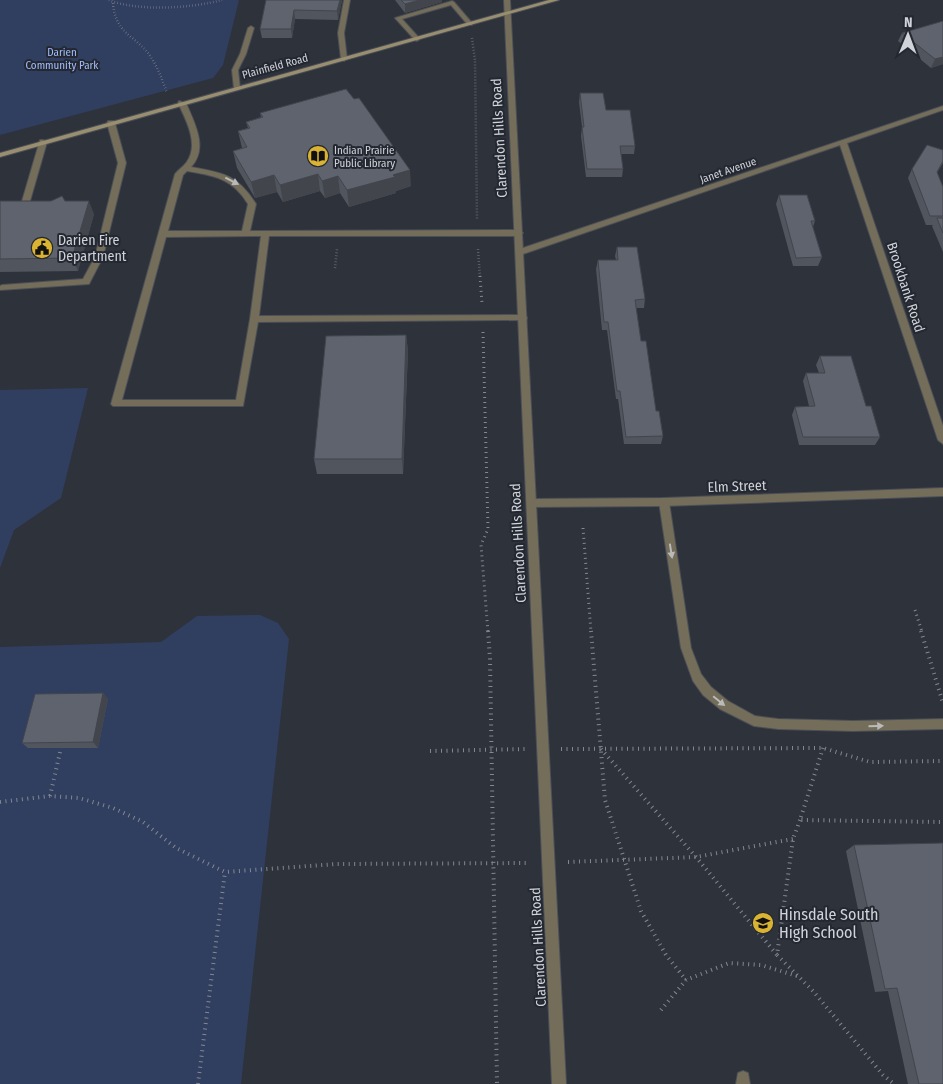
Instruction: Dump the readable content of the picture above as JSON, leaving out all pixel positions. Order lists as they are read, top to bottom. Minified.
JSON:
{"streets":{"main road":["Plainfield Road"],"street":["Clarendon Hills Road","Janet Avenue","Brookbank Road","Elm Street"]},"crossings":[["Plainfield Road","Clarendon Hills Road"],["Clarendon Hills Road","Janet Avenue"],["Clarendon Hills Road","Elm Street"],["Janet Avenue","Brookbank Road"]],"parks":["Darien Community Park"],"places":{"library":["Indian Prairie Public Library"],"public building":["Darien Fire Department"],"school or university":["Hinsdale South High School"]},"north":"top"}
